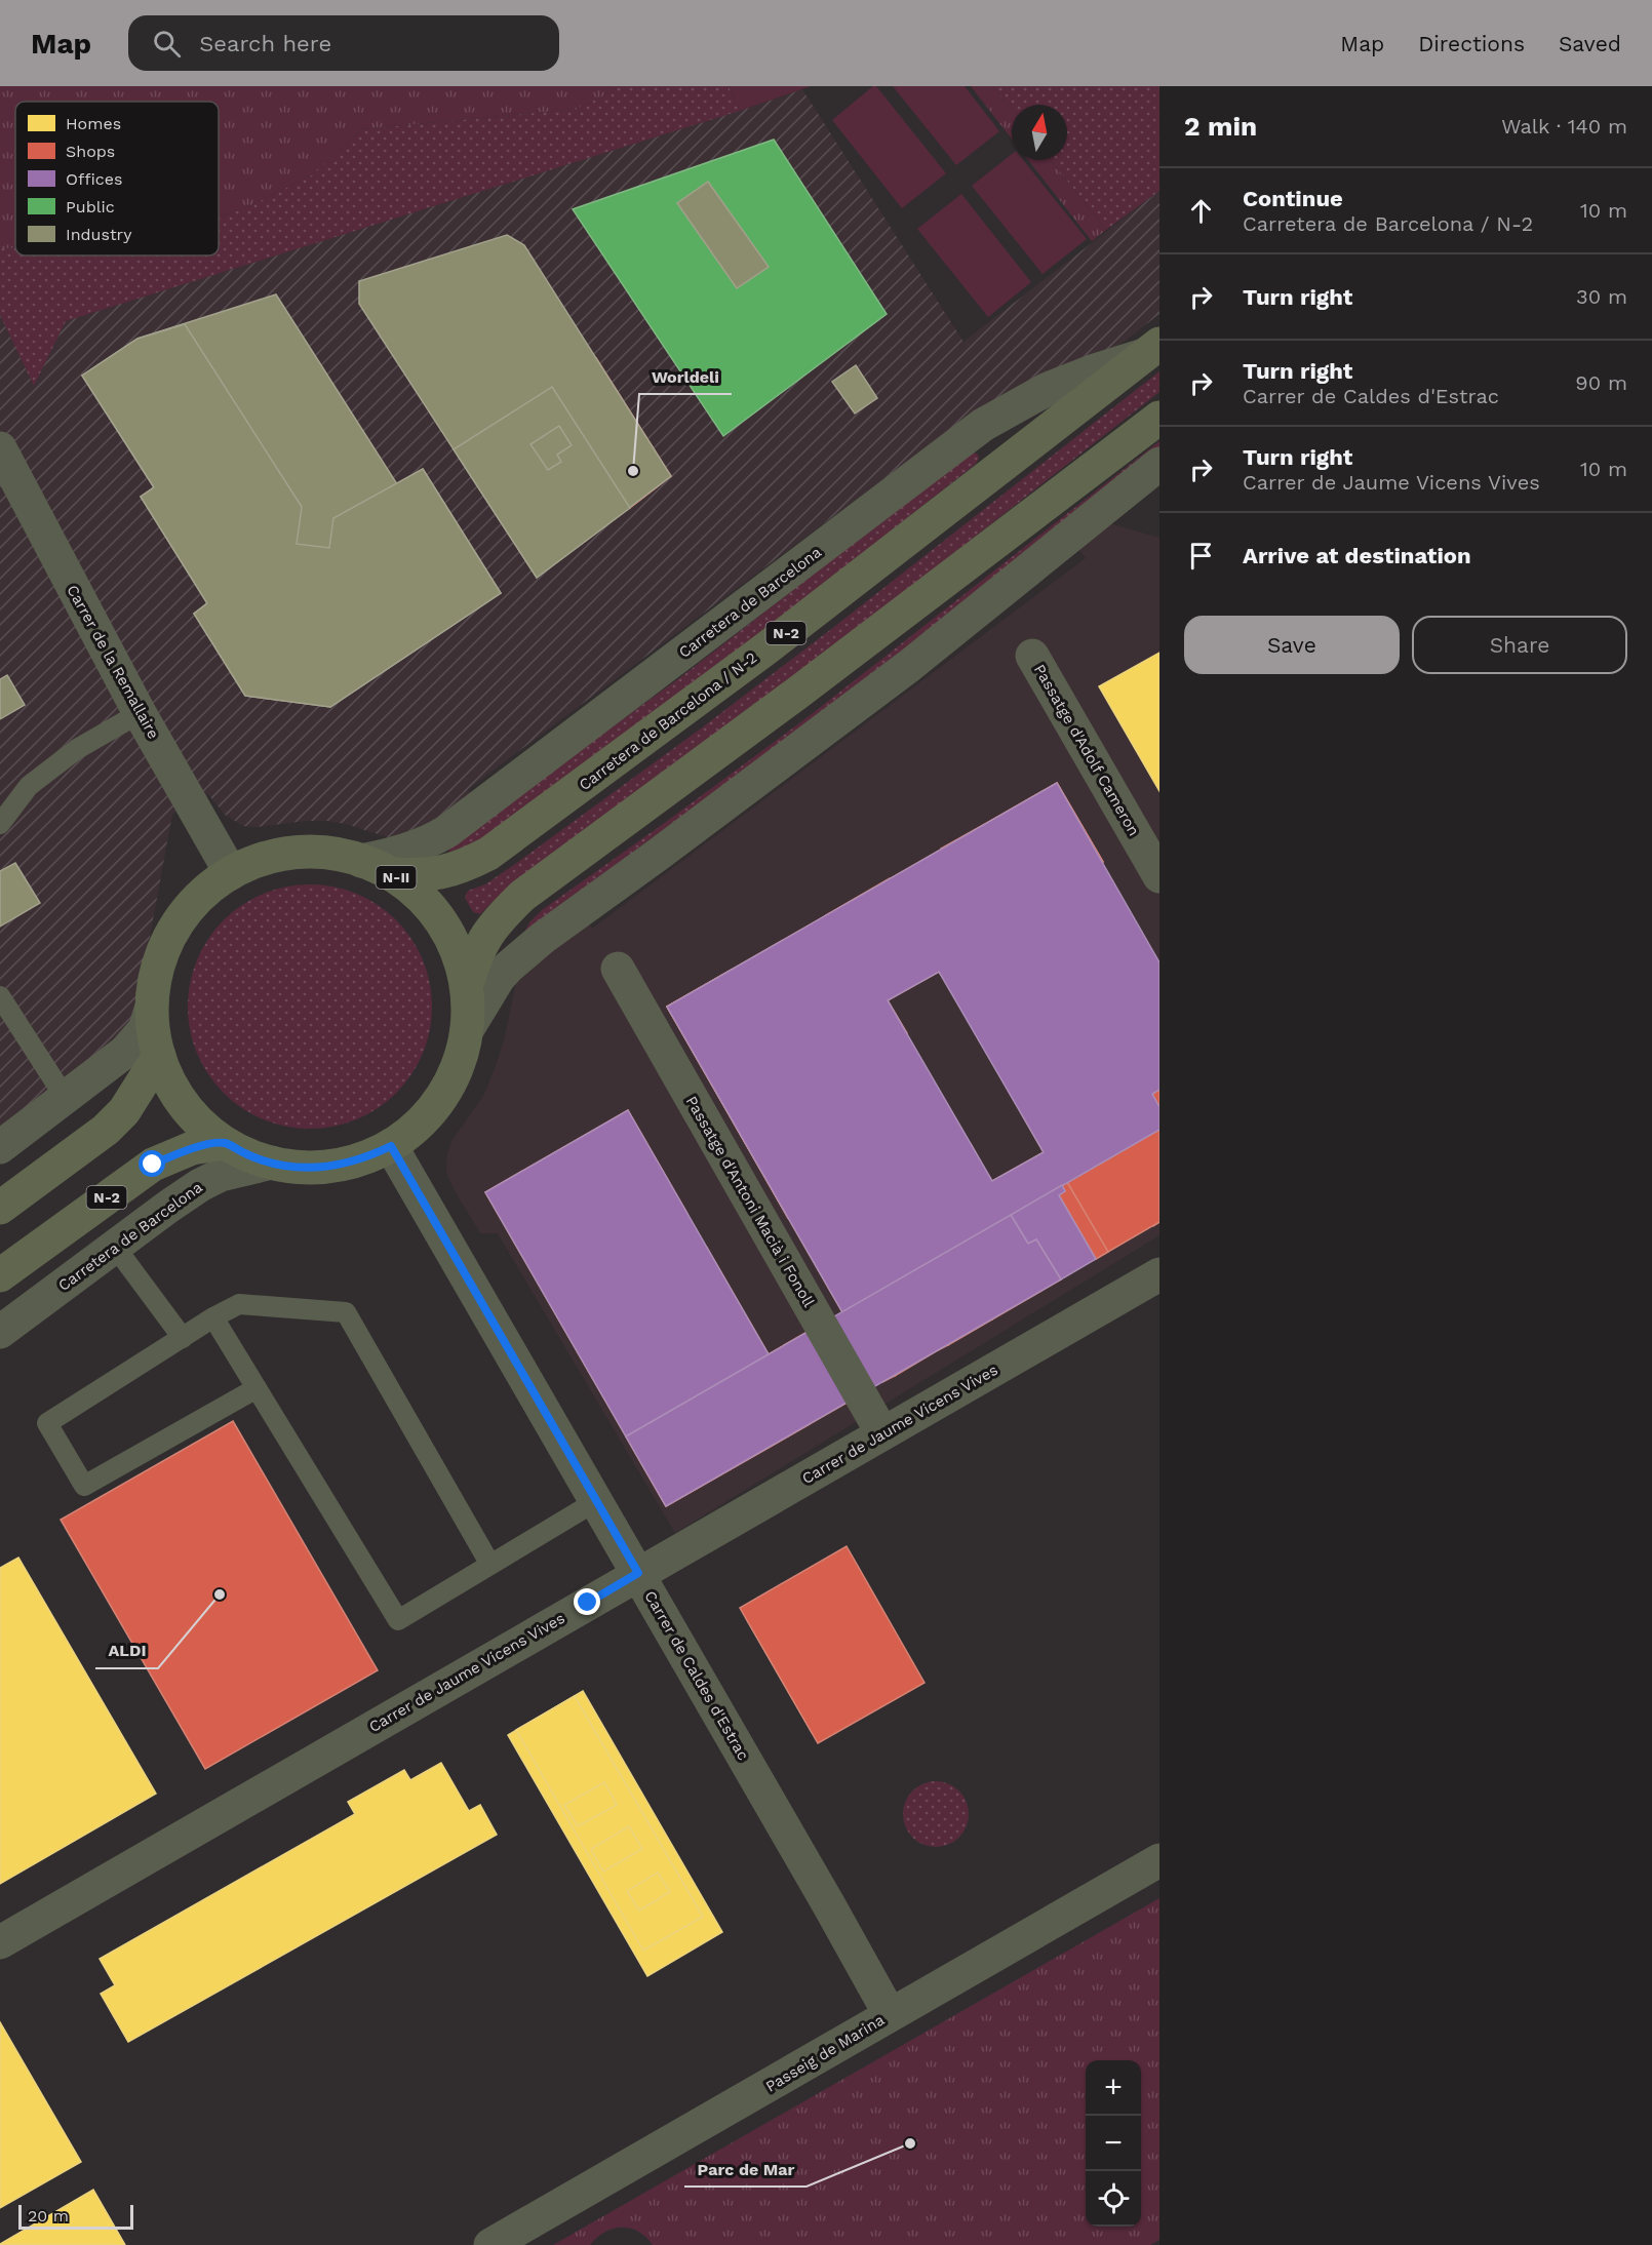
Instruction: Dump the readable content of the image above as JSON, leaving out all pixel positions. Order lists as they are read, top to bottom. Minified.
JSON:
{"streets":{"main road":["N-2","Carretera de Barcelona / N-2","N-II"],"street":["Carretera de Barcelona","Carrer de la Remallaire","Passatge d'Adolf Cameron","Passatge d'Antoni Macià i Fonoll","Carrer de Jaume Vicens Vives","Carrer de Caldes d'Estrac","Passeig de Marina"]},"crossings":[["Carretera de Barcelona","Carretera de Barcelona / N-2"],["Carretera de Barcelona","N-II"],["N-2","N-II"],["Carrer de la Remallaire","N-II"],["Carretera de Barcelona / N-2","N-II"],["N-II","Carrer de Caldes d'Estrac"],["Passatge d'Antoni Macià i Fonoll","Carrer de Jaume Vicens Vives"],["Carrer de Jaume Vicens Vives","Carrer de Caldes d'Estrac"],["Carrer de Caldes d'Estrac","Passeig de Marina"]],"places":["Worldeli","ALDI","Parc de Mar"],"legend":["Homes","Shops","Offices","Public","Industry"],"scale_bar":"20 m","north":"top","page":{"header":"Map","search":"Search here","nav":["Map","Directions","Saved"],"heading":["2 min","Walk · 140 m"],"list":[["Continue","Carretera de Barcelona / N-2","10 m"],["Turn right","30 m"],["Turn right","Carrer de Caldes d'Estrac","90 m"],["Turn right","Carrer de Jaume Vicens Vives","10 m"],"Arrive at destination"],"buttons":["Save","Share"],"map_buttons":["+","−"],"scale":"20 m"}}
